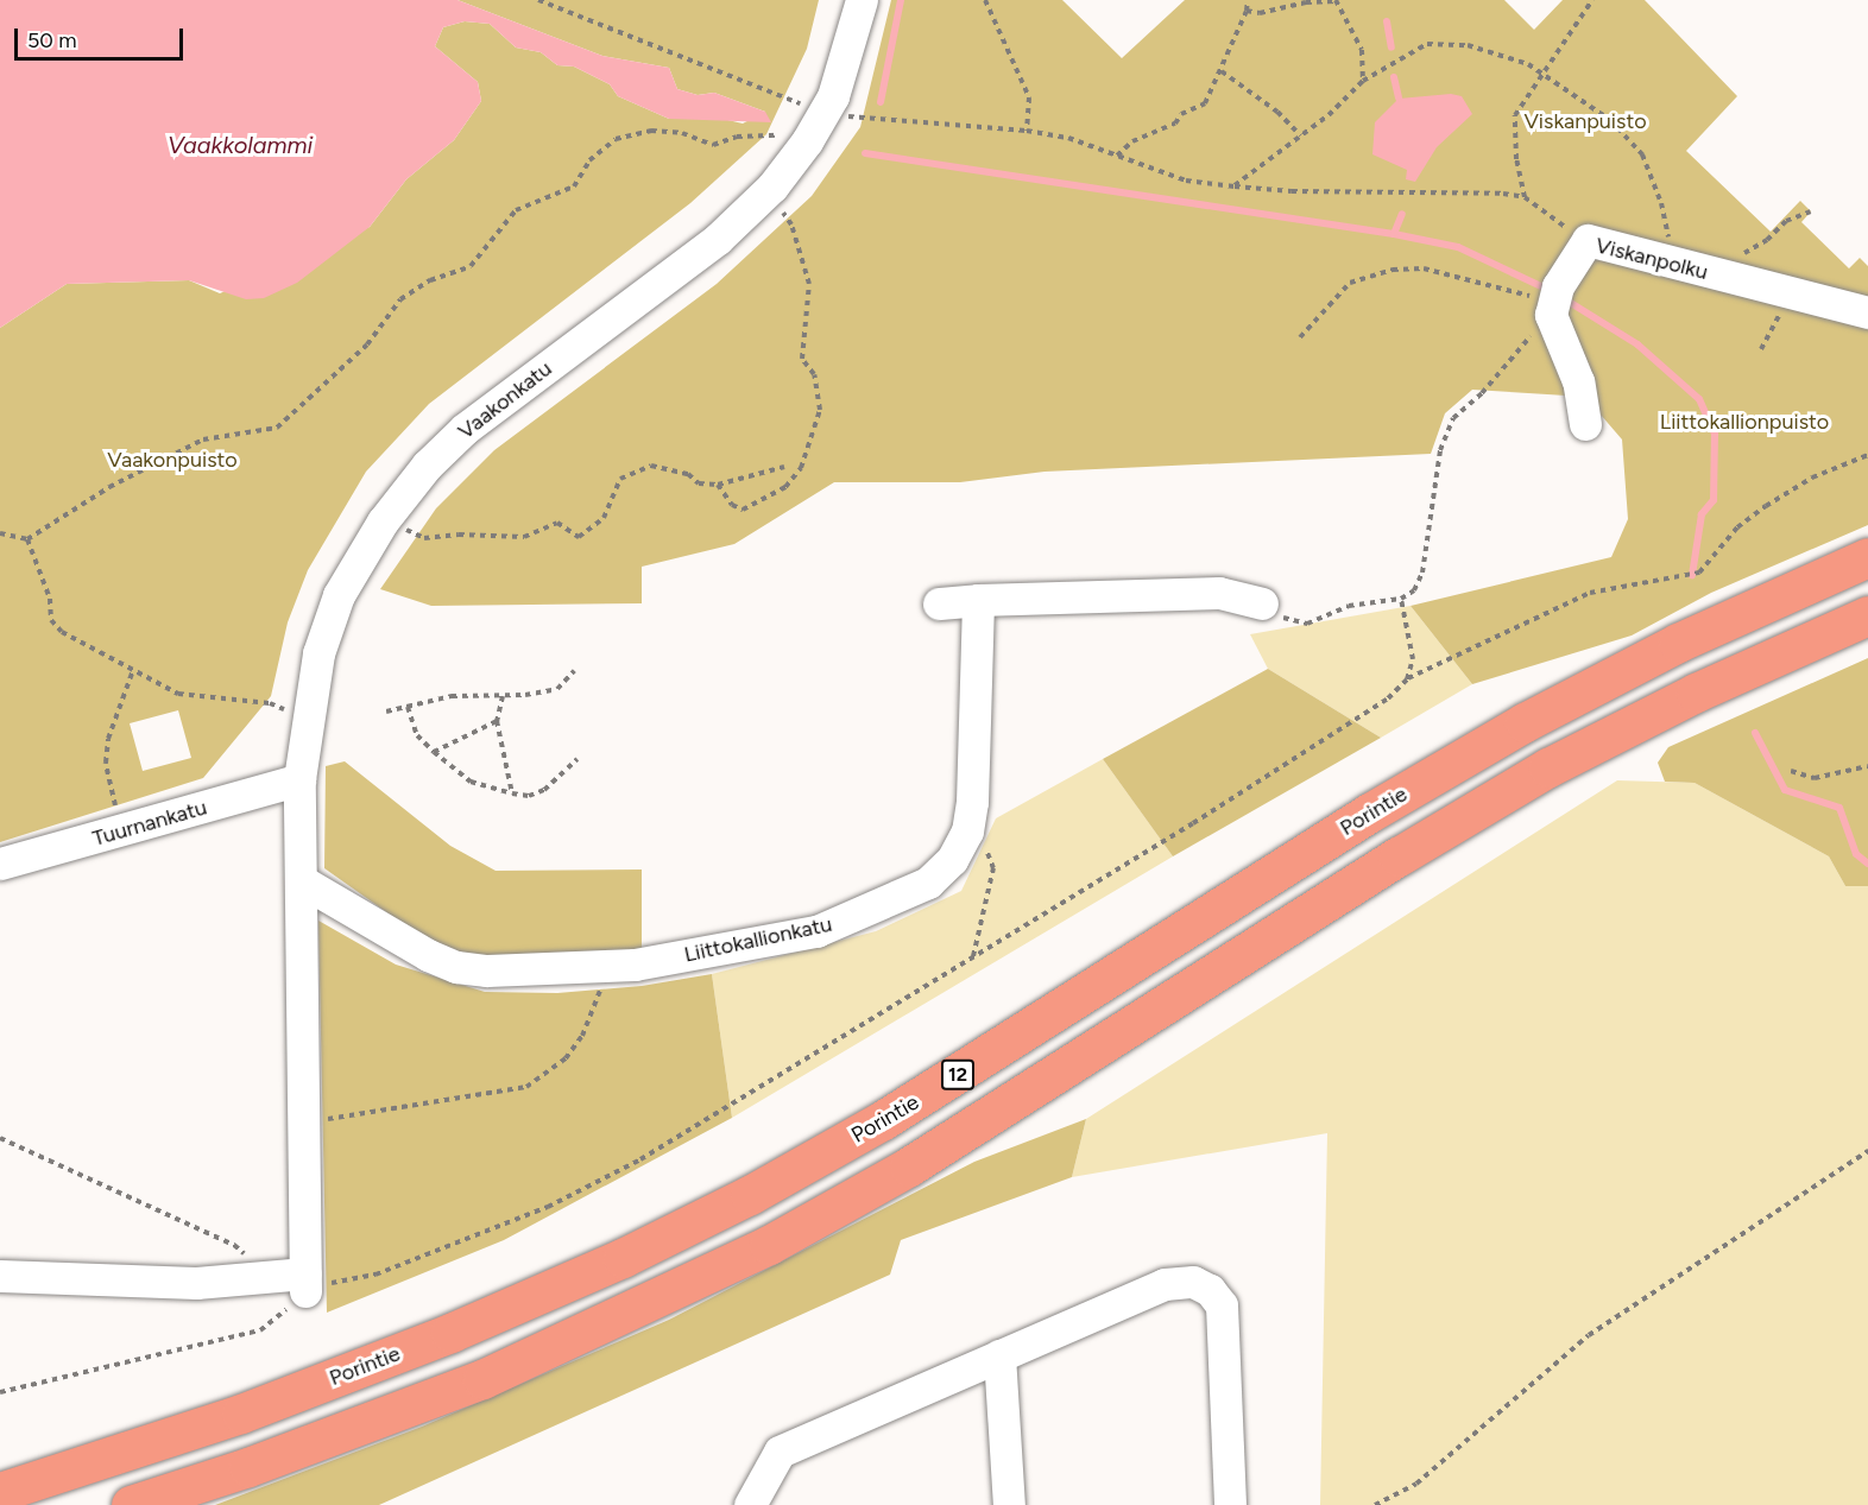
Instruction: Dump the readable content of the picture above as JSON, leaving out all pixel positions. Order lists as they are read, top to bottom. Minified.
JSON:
{"streets":{"highway":["Porintie","12"],"street":["Viskanpolku","Vaakonkatu","Tuurnankatu","Liittokallionkatu"]},"crossings":[["Vaakonkatu","Tuurnankatu"],["Vaakonkatu","Liittokallionkatu"]],"water":["Vaakkolammi"],"parks":["Viskanpuisto","Liittokallionpuisto","Vaakonpuisto"],"scale_bar":"50 m"}
